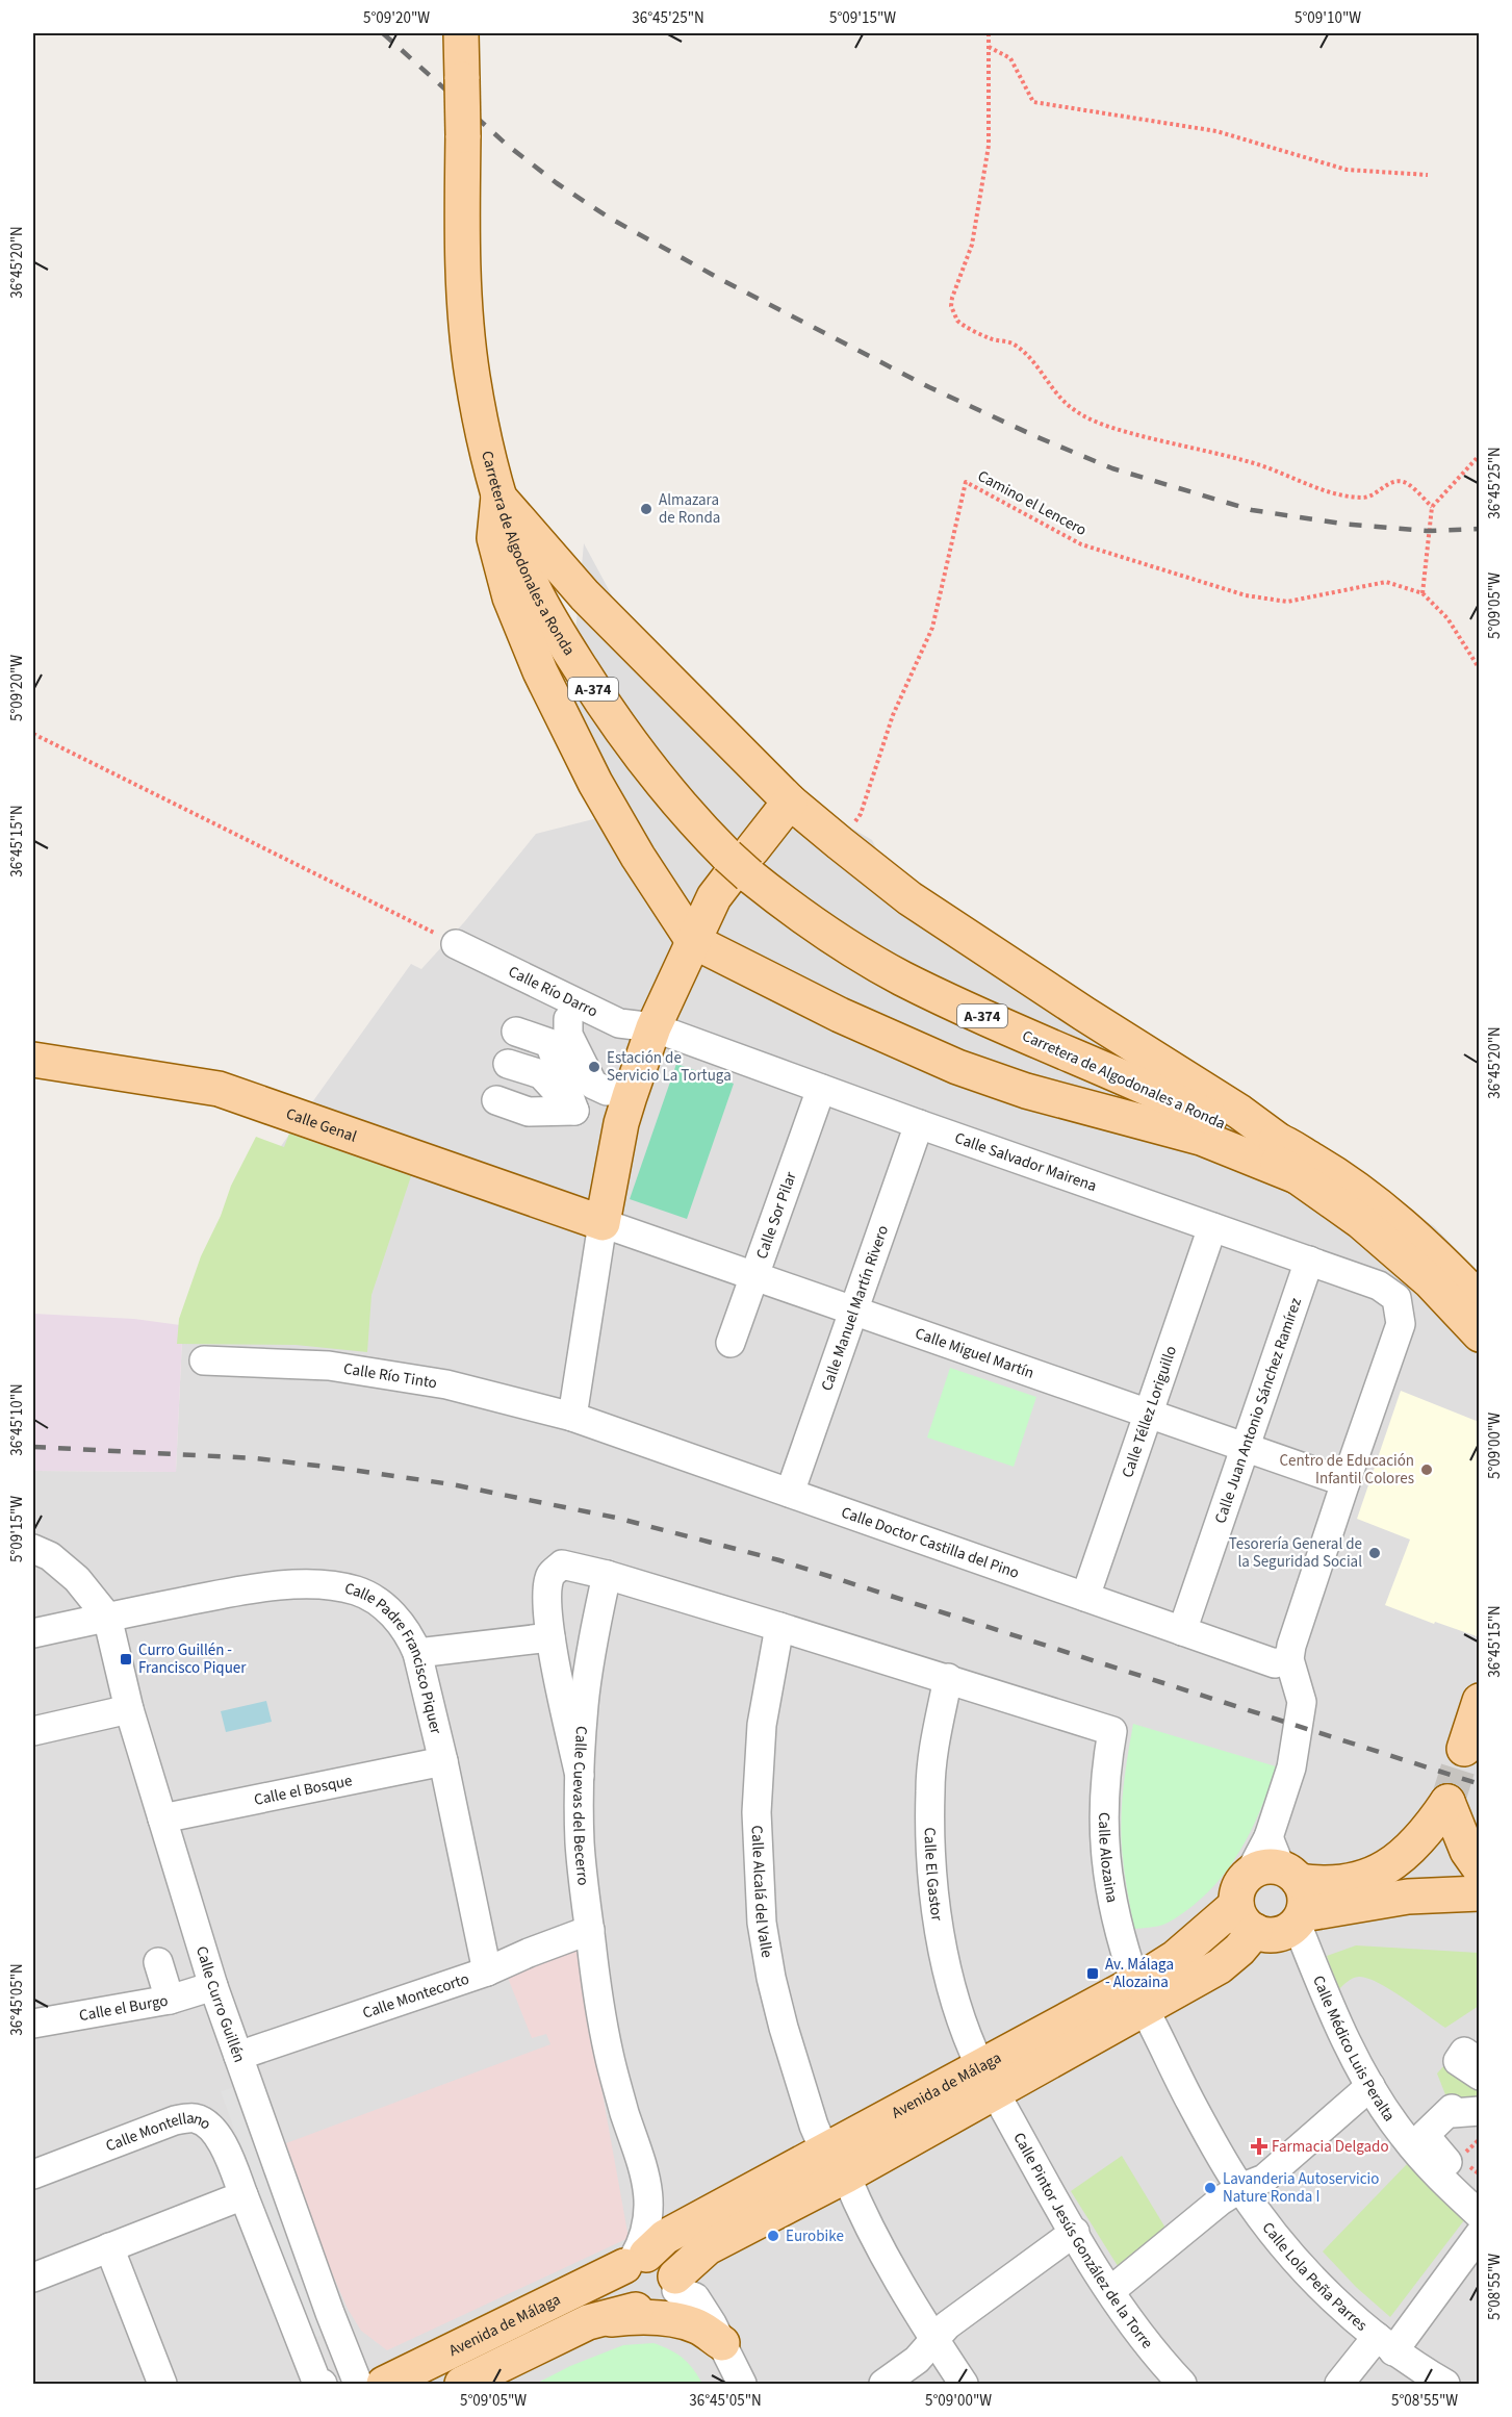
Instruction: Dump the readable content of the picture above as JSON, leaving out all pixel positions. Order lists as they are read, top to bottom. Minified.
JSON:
{"streets":{"main road":["Carretera de Algodonales a Ronda","A-374","Calle Genal","Avenida de Málaga"],"street":["Calle Río Darro","Calle Salvador Mairena","Calle Sor Pilar","Calle Manuel Martín Rivero","Calle Miguel Martín","Calle Río Tinto","Calle Juan Antonio Sánchez Ramírez","Calle Téllez Loriguillo","Calle Doctor Castilla del Pino","Calle Padre Francisco Piquer","Calle el Bosque","Calle Cuevas del Becerro","Calle Alozaina","Calle El Gastor","Calle Alcalá del Valle","Calle Montecorto","Calle Curro Guillén","Calle el Burgo","Calle Médico Luis Peralta","Calle Montellano","Calle Pintor Jesús González de la Torre","Calle Lola Peña Parres"],"path":["Camino el Lencero"]},"crossings":[["Calle Río Darro","Calle Salvador Mairena"],["Calle Genal","Calle Miguel Martín"],["Calle Salvador Mairena","Calle Sor Pilar"],["Calle Salvador Mairena","Calle Manuel Martín Rivero"],["Calle Salvador Mairena","Calle Miguel Martín"],["Calle Salvador Mairena","Calle Juan Antonio Sánchez Ramírez"],["Calle Salvador Mairena","Calle Téllez Loriguillo"],["Calle Sor Pilar","Calle Miguel Martín"],["Calle Manuel Martín Rivero","Calle Miguel Martín"],["Calle Manuel Martín Rivero","Calle Doctor Castilla del Pino"],["Calle Miguel Martín","Calle Juan Antonio Sánchez Ramírez"],["Calle Miguel Martín","Calle Téllez Loriguillo"],["Calle Río Tinto","Calle Doctor Castilla del Pino"],["Calle Juan Antonio Sánchez Ramírez","Calle Doctor Castilla del Pino"],["Calle Téllez Loriguillo","Calle Doctor Castilla del Pino"],["Calle Doctor Castilla del Pino","Calle Médico Luis Peralta"],["Calle Padre Francisco Piquer","Calle el Bosque"],["Calle Padre Francisco Piquer","Calle Montecorto"],["Calle Padre Francisco Piquer","Calle Curro Guillén"],["Calle el Bosque","Calle Curro Guillén"],["Calle Cuevas del Becerro","Calle Montecorto"],["Calle Cuevas del Becerro","Avenida de Málaga"],["Calle Alozaina","Calle El Gastor"],["Calle Alozaina","Avenida de Málaga"],["Calle Alozaina","Calle Lola Peña Parres"],["Calle El Gastor","Avenida de Málaga"],["Calle El Gastor","Calle Pintor Jesús González de la Torre"],["Calle Alcalá del Valle","Avenida de Málaga"],["Calle Montecorto","Calle Curro Guillén"],["Calle Curro Guillén","Calle el Burgo"],["Calle Médico Luis Peralta","Avenida de Málaga"],["Avenida de Málaga","Calle Pintor Jesús González de la Torre"],["Avenida de Málaga","Calle Lola Peña Parres"]],"places":{"other":["Almazara de Ronda","Estación de Servicio La Tortuga","Centro de Educación Infantil Colores","Tesorería General de la Seguridad Social","Lavanderia Autoservicio Nature Ronda I","Eurobike"],"transit":["Curro Guillén - Francisco Piquer","Av. Málaga - Alozaina"],"health":["Farmacia Delgado"]},"coordinates":["5°09'20\"W","36°45'25\"N","5°09'15\"W","5°09'10\"W","36°45'20\"N","5°09'05\"W","36°45'15\"N","36°45'10\"N","5°09'00\"W","36°45'05\"N","5°08'55\"W"]}
